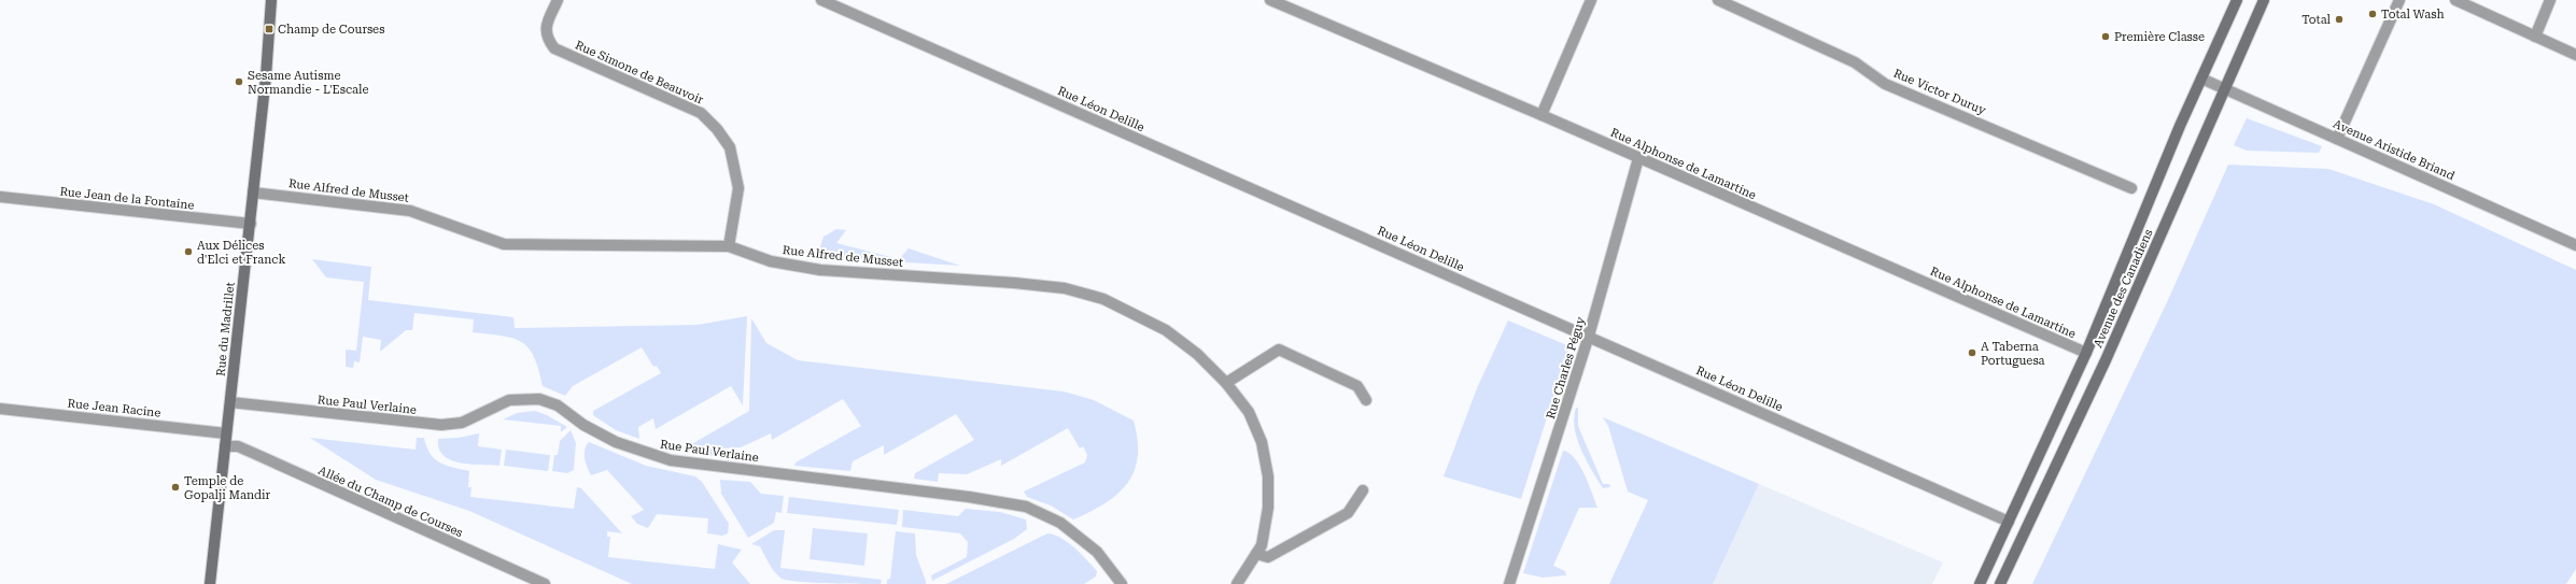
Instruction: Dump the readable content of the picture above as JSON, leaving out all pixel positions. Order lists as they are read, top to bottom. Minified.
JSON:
{"streets":{"main road":["Avenue des Canadiens","Rue du Madrillet"],"street":["Rue Simone de Beauvoir","Rue Victor Duruy","Rue Léon Delille","Avenue Aristide Briand","Rue Alphonse de Lamartine","Rue Alfred de Musset","Rue Jean de la Fontaine","Rue Charles Péguy","Rue Paul Verlaine","Rue Jean Racine","Allée du Champ de Courses"]},"crossings":[["Rue Simone de Beauvoir","Rue Alfred de Musset"],["Rue Léon Delille","Avenue des Canadiens"],["Rue Léon Delille","Rue Charles Péguy"],["Avenue Aristide Briand","Avenue des Canadiens"],["Rue Alphonse de Lamartine","Avenue des Canadiens"],["Rue Alphonse de Lamartine","Rue Charles Péguy"],["Rue Alfred de Musset","Rue du Madrillet"],["Rue Jean de la Fontaine","Rue du Madrillet"],["Rue du Madrillet","Rue Paul Verlaine"],["Rue du Madrillet","Rue Jean Racine"],["Rue du Madrillet","Allée du Champ de Courses"]],"places":{"other":["Total Wash","Total","Première Classe","Sesame Autisme Normandie - L'Escale","Aux Délices d'Elci et Franck","A Taberna Portuguesa","Temple de Gopalji Mandir"],"transit":["Champ de Courses"]}}
